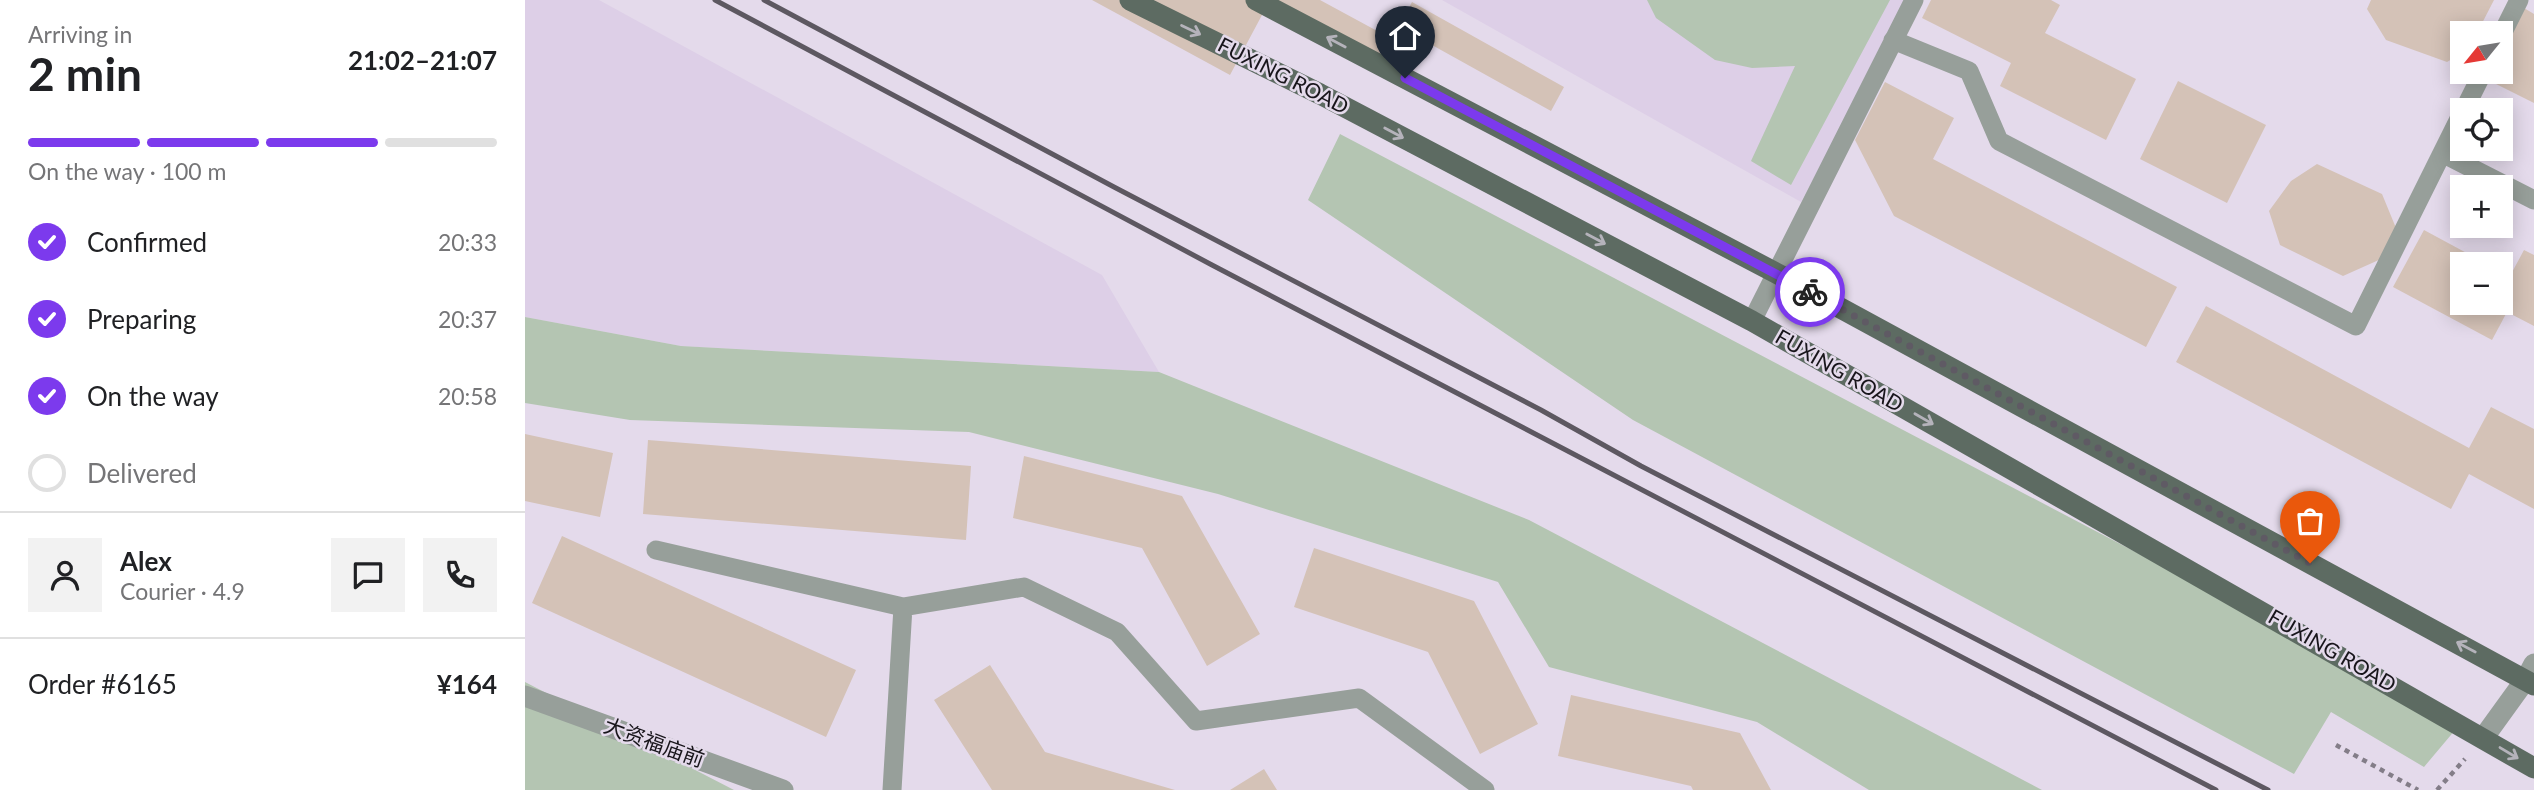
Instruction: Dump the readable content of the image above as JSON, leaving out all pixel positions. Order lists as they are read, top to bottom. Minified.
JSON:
{"streets":{"main road":["FUXING ROAD"],"street":["大资福庙前"]},"north":"bottom left","page":{"heading":["2 min","Arriving in","21:02–21:07"],"panel":["Alex","Courier · 4.9","Order #6165","¥164"],"map_buttons":["+","−"],"bar":"On the way · 100 m","list":[["Confirmed","20:33"],["Preparing","20:37"],["On the way","20:58"],"Delivered"]}}
